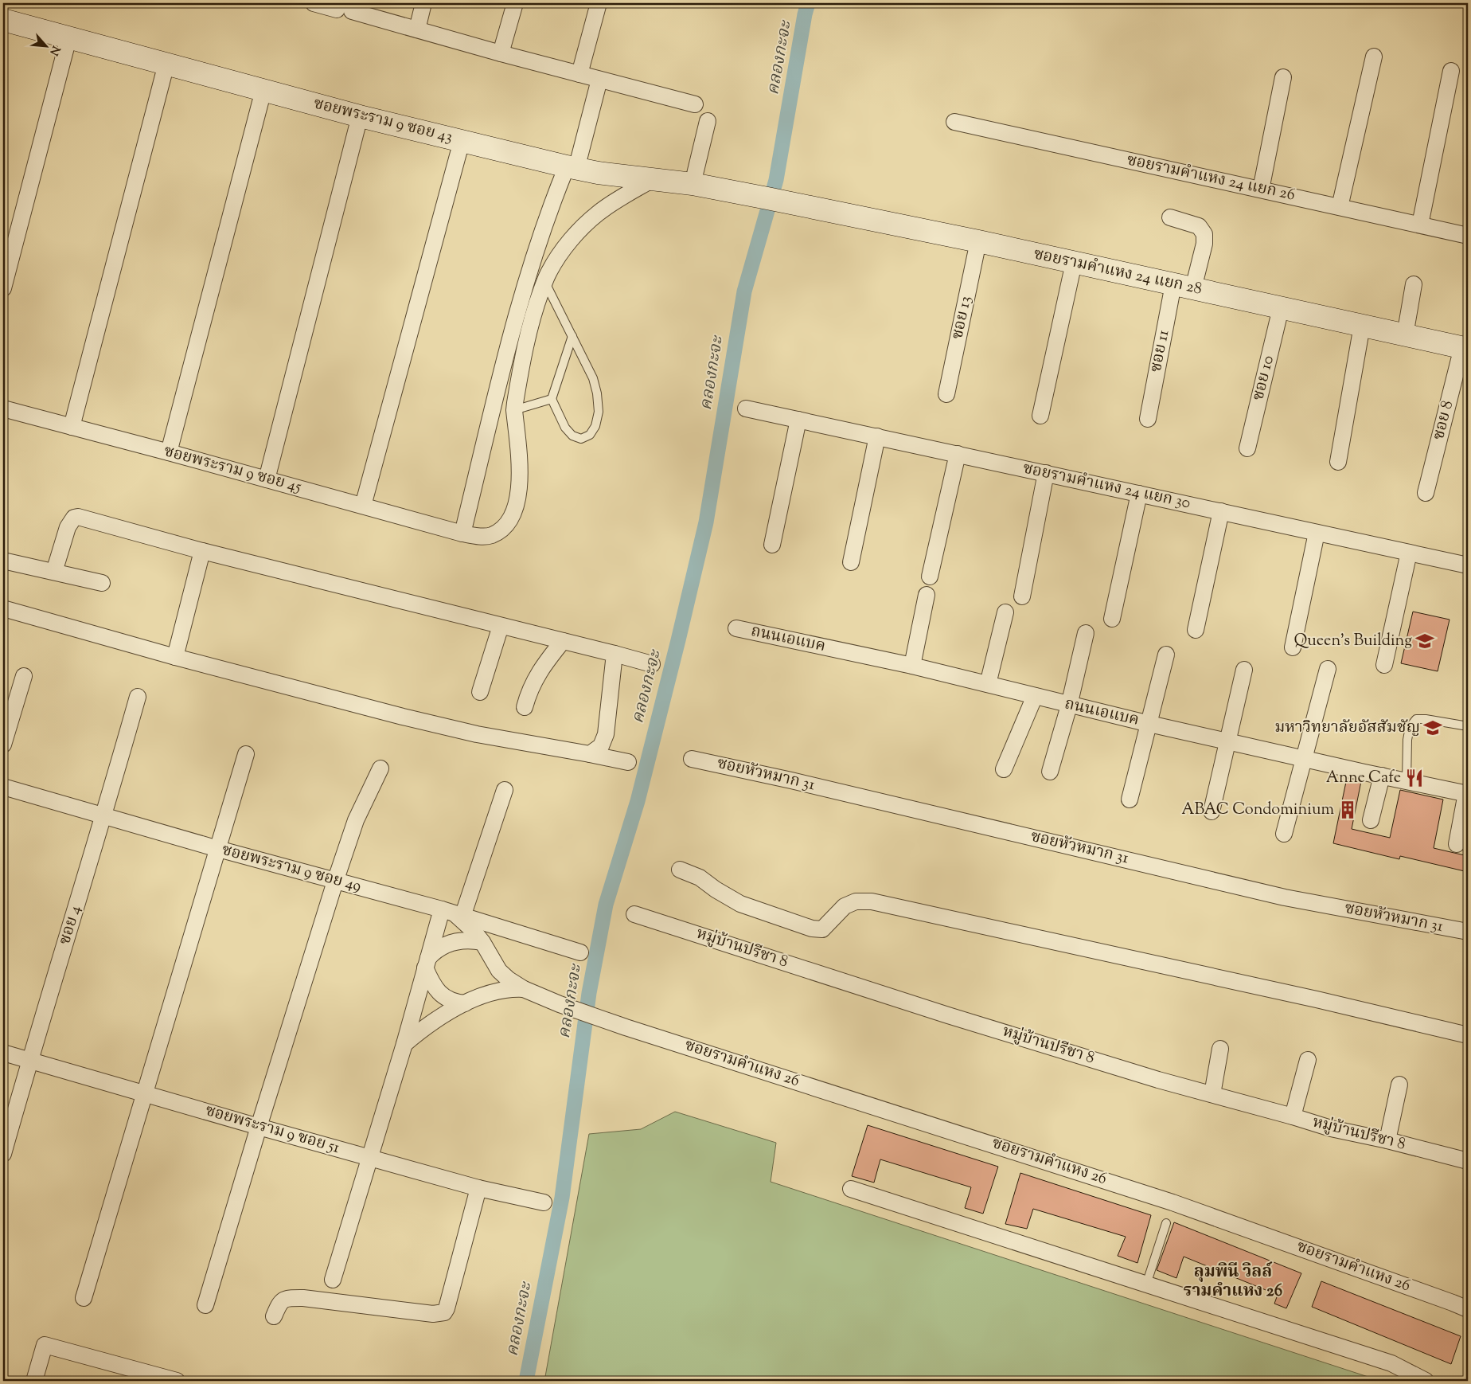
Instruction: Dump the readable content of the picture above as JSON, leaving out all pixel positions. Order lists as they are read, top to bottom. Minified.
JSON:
{"streets":{"street":["ซอยพระราม 9 ซอย 43","ซอยรามคำแหง 24 แยก 26","ซอยรามคำแหง 24 แยก 28","ซอย 13","ซอย 11","ซอย 10","ซอย 8","ซอยพระราม 9 ซอย 45","ซอยรามคำแหง 24 แยก 30","ถนนเอแบค","ซอยหัวหมาก 31","ซอยพระราม 9 ซอย 49","ซอย 4","หมู่บ้านปรีชา 8","ซอยรามคำแหง 26","ซอยพระราม 9 ซอย 51"]},"crossings":[["ซอยพระราม 9 ซอย 43","ซอยรามคำแหง 24 แยก 28"],["ซอยพระราม 9 ซอย 43","ซอยพระราม 9 ซอย 45"],["ซอยรามคำแหง 24 แยก 28","ซอย 13"],["ซอยรามคำแหง 24 แยก 28","ซอย 11"],["ซอยรามคำแหง 24 แยก 28","ซอย 10"],["ซอยรามคำแหง 24 แยก 28","ซอย 8"],["ซอยพระราม 9 ซอย 49","ซอย 4"],["ซอยพระราม 9 ซอย 49","ซอยรามคำแหง 26"],["ซอย 4","ซอยพระราม 9 ซอย 51"]],"districts":["ลุมพินี วิลล์ รามคำแหง 26"],"water":["คลองกะจะ"],"places":{"school or university":["Queen's Building","มหาวิทยาลัยอัสสัมชัญ"],"restaurant":["Anne Cafe"],"building":["ABAC Condominium"]},"north":"bottom right"}
